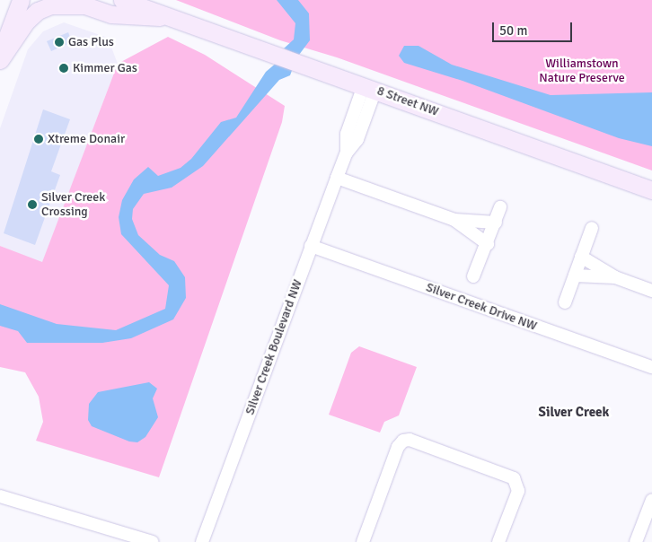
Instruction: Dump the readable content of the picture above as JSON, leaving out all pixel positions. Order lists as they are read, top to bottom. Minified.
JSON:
{"streets":{"street":["8 Street NW","Silver Creek Drive NW","Silver Creek Boulevard NW"]},"crossings":[["8 Street NW","Silver Creek Boulevard NW"],["Silver Creek Drive NW","Silver Creek Boulevard NW"]],"districts":["Silver Creek"],"parks":["Williamstown Nature Preserve"],"places":["Gas Plus","Kimmer Gas","Xtreme Donair","Silver Creek Crossing"],"scale_bar":"50 m"}
